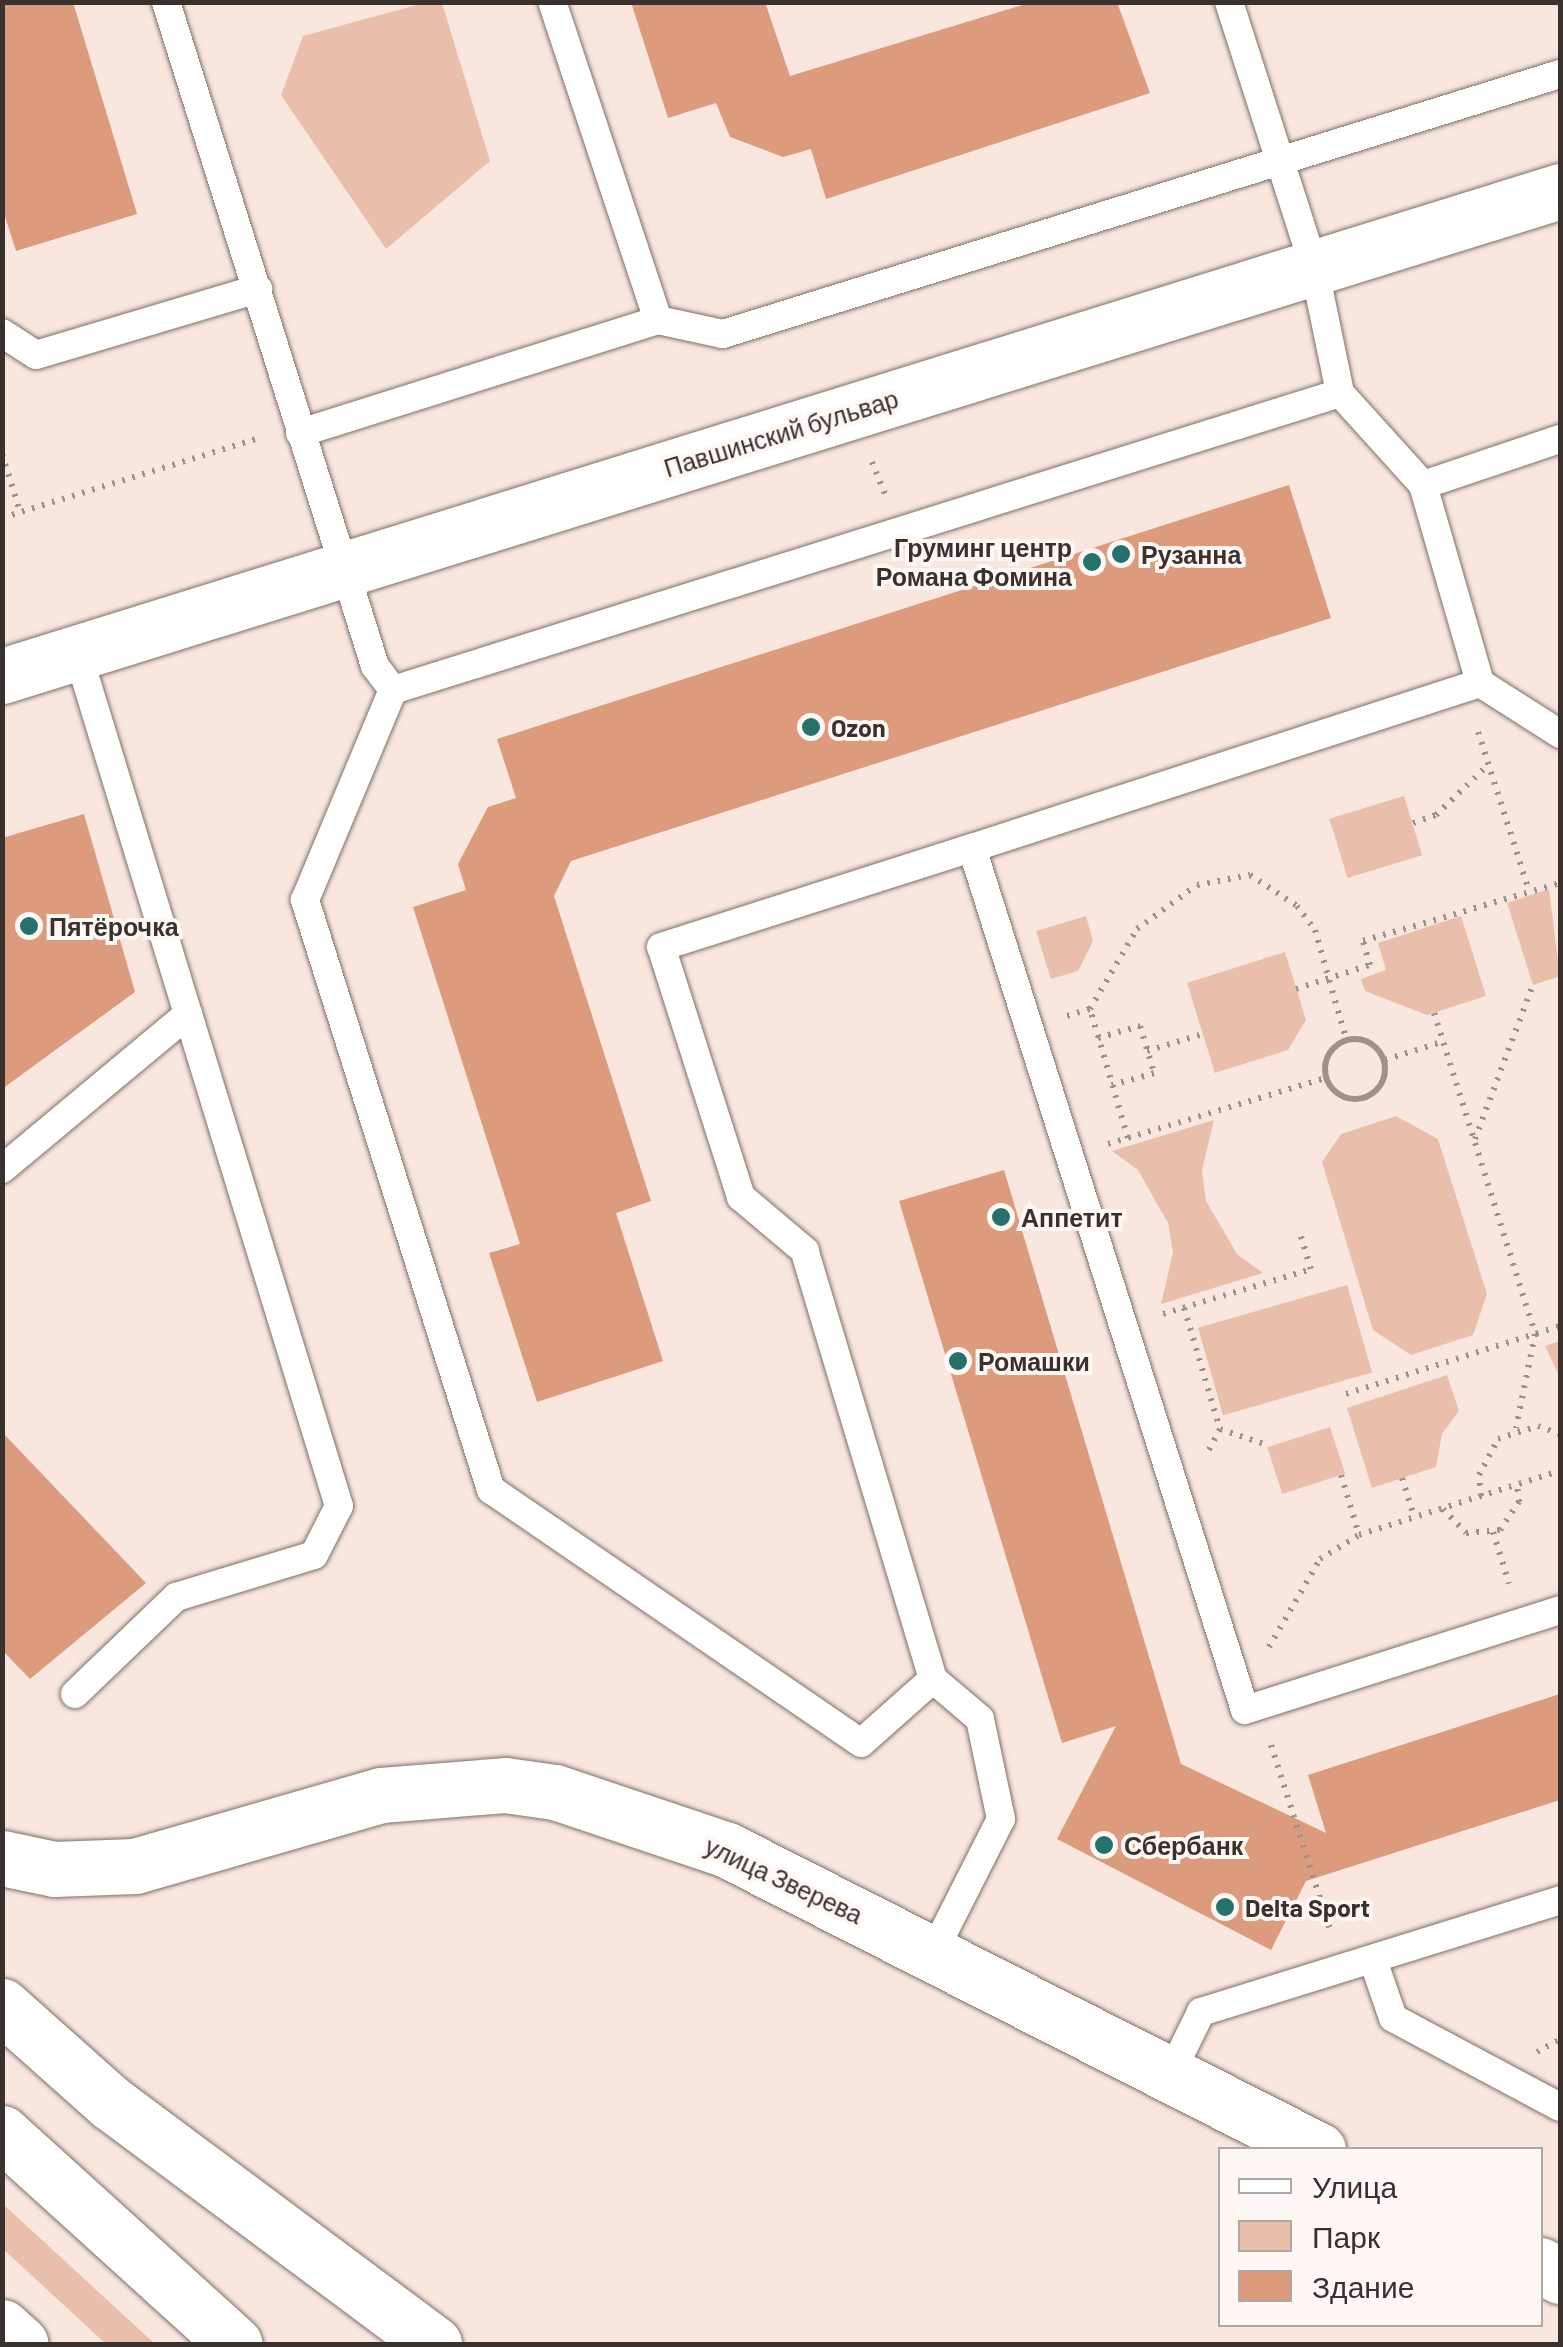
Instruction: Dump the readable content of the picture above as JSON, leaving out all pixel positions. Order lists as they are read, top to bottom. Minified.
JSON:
{"streets":{"street":["Павшинский бульвар","улица Зверева"]},"places":["Рузанна","Груминг центр Романа Фомина","Ozon","Пятёрочка","Аппетит","Ромашки","Сбербанк","Delta Sport"],"legend":["Улица","Парк","Здание"]}
